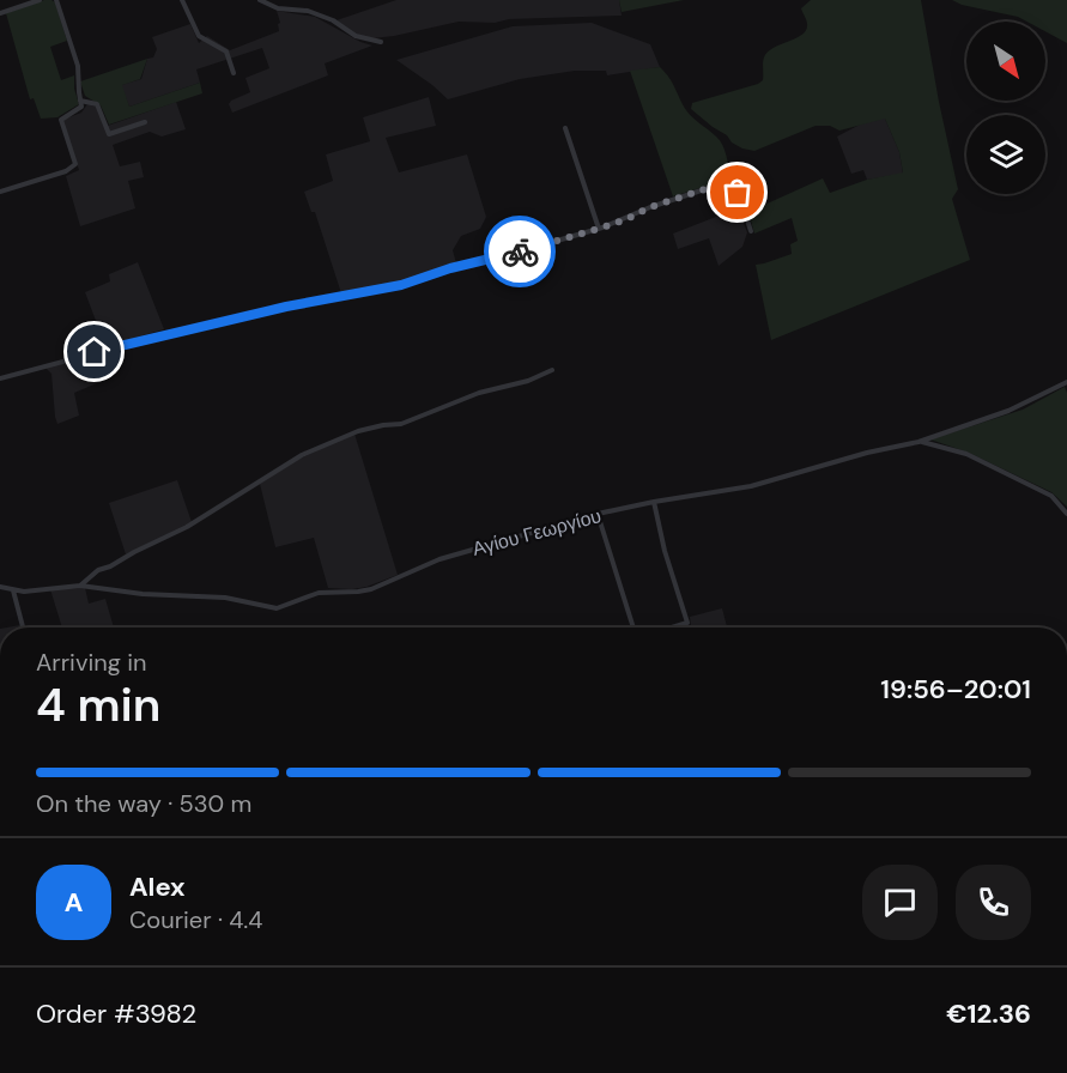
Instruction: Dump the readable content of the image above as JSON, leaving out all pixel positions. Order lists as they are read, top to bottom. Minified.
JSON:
{"streets":{"street":["Αγίου Γεωργίου"]},"north":"bottom right","page":{"heading":["4 min","Arriving in","19:56–20:01"],"panel":["Alex","Courier · 4.4","Order #3982","€12.36"],"bar":"On the way · 530 m","round":"A"}}
